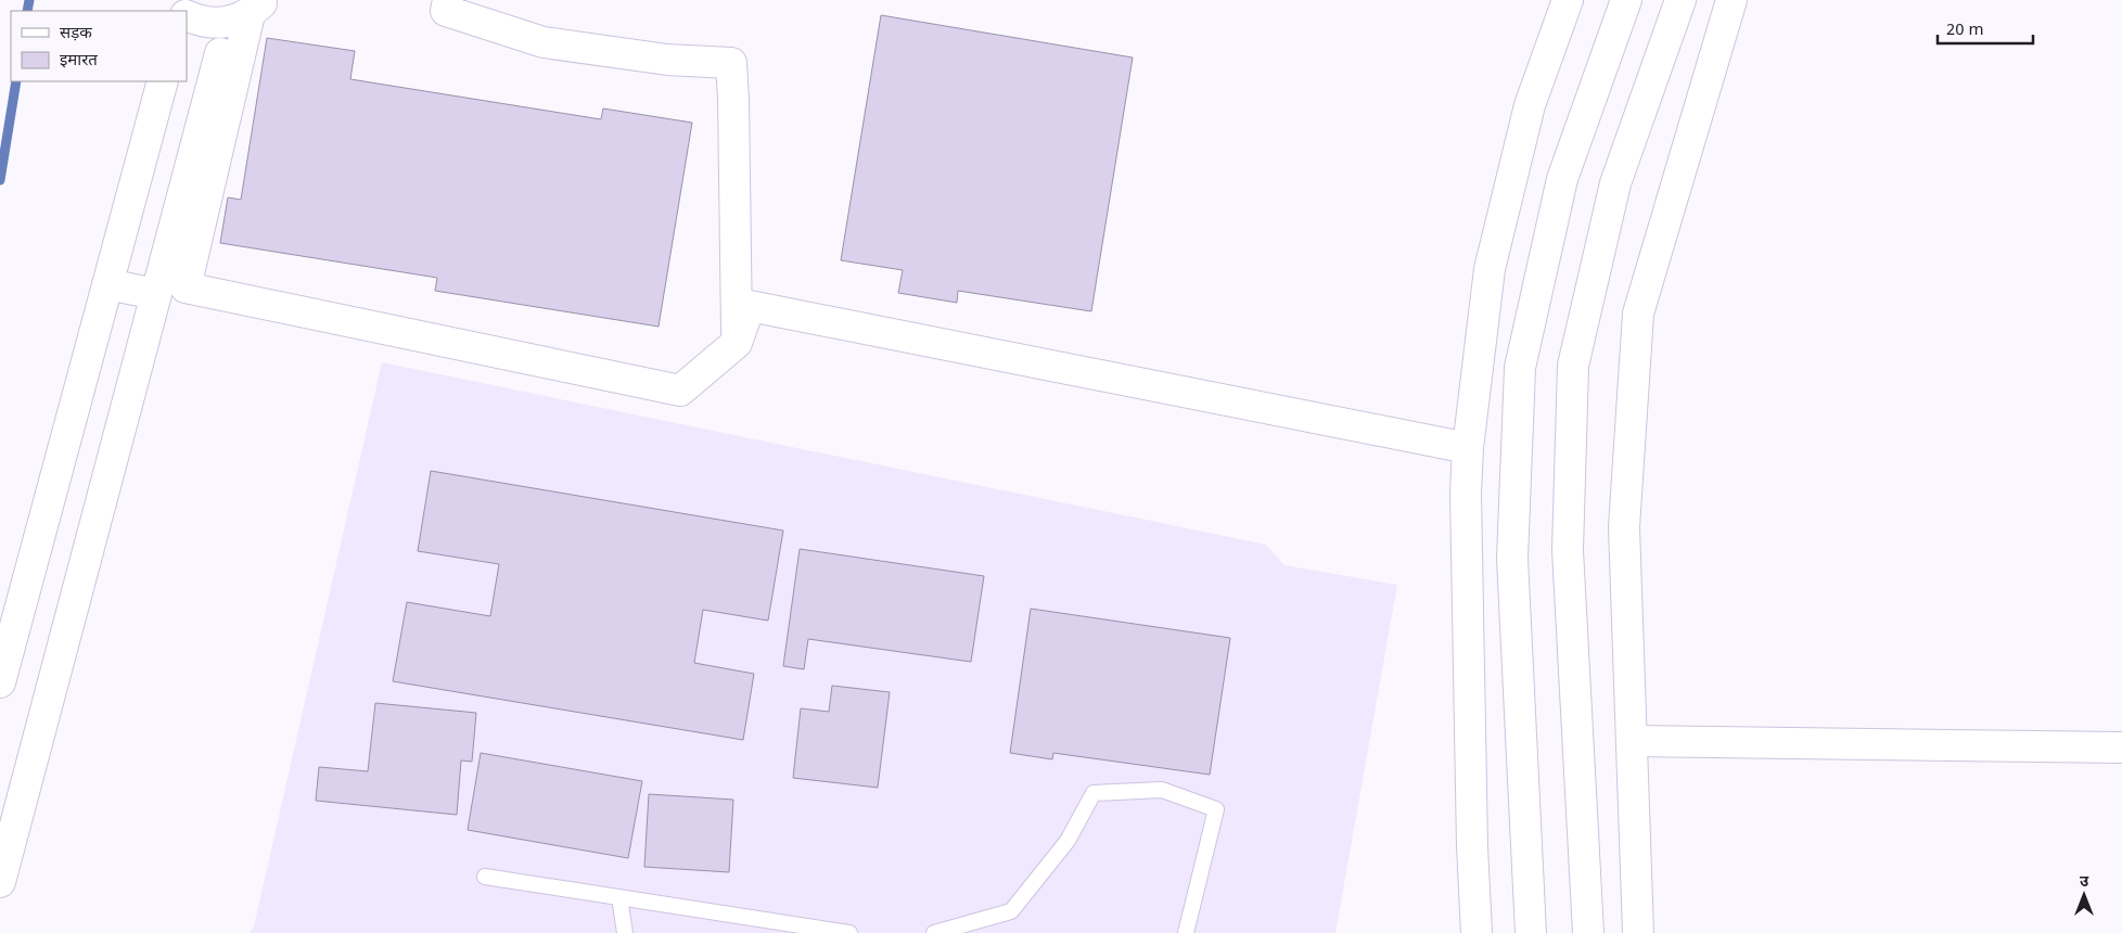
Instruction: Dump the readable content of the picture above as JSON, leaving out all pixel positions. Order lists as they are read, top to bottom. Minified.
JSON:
{"legend":["सड़क","इमारत"],"scale_bar":"20 m","north":"top"}
